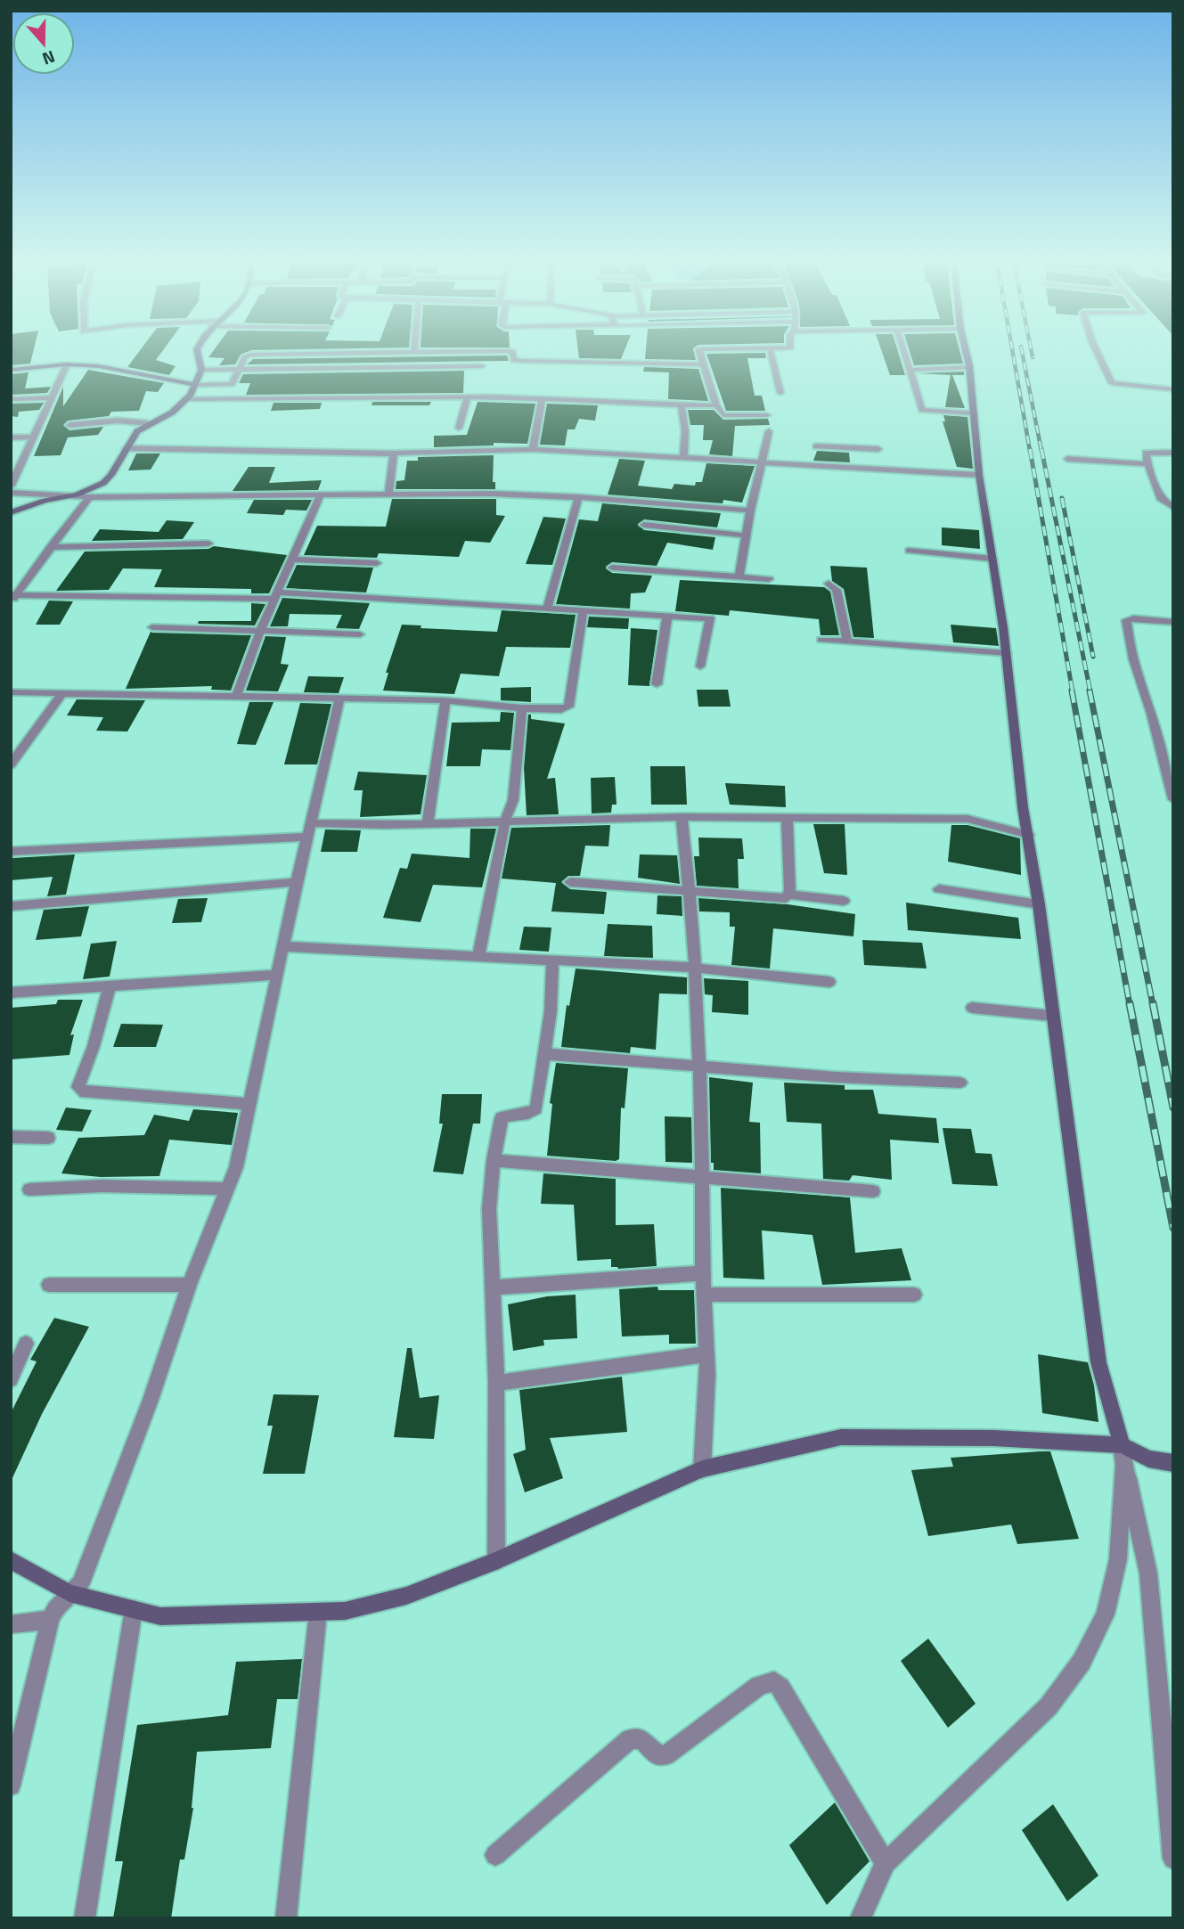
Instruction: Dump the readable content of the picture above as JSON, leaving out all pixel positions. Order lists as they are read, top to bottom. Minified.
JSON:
{"north":"bottom"}
